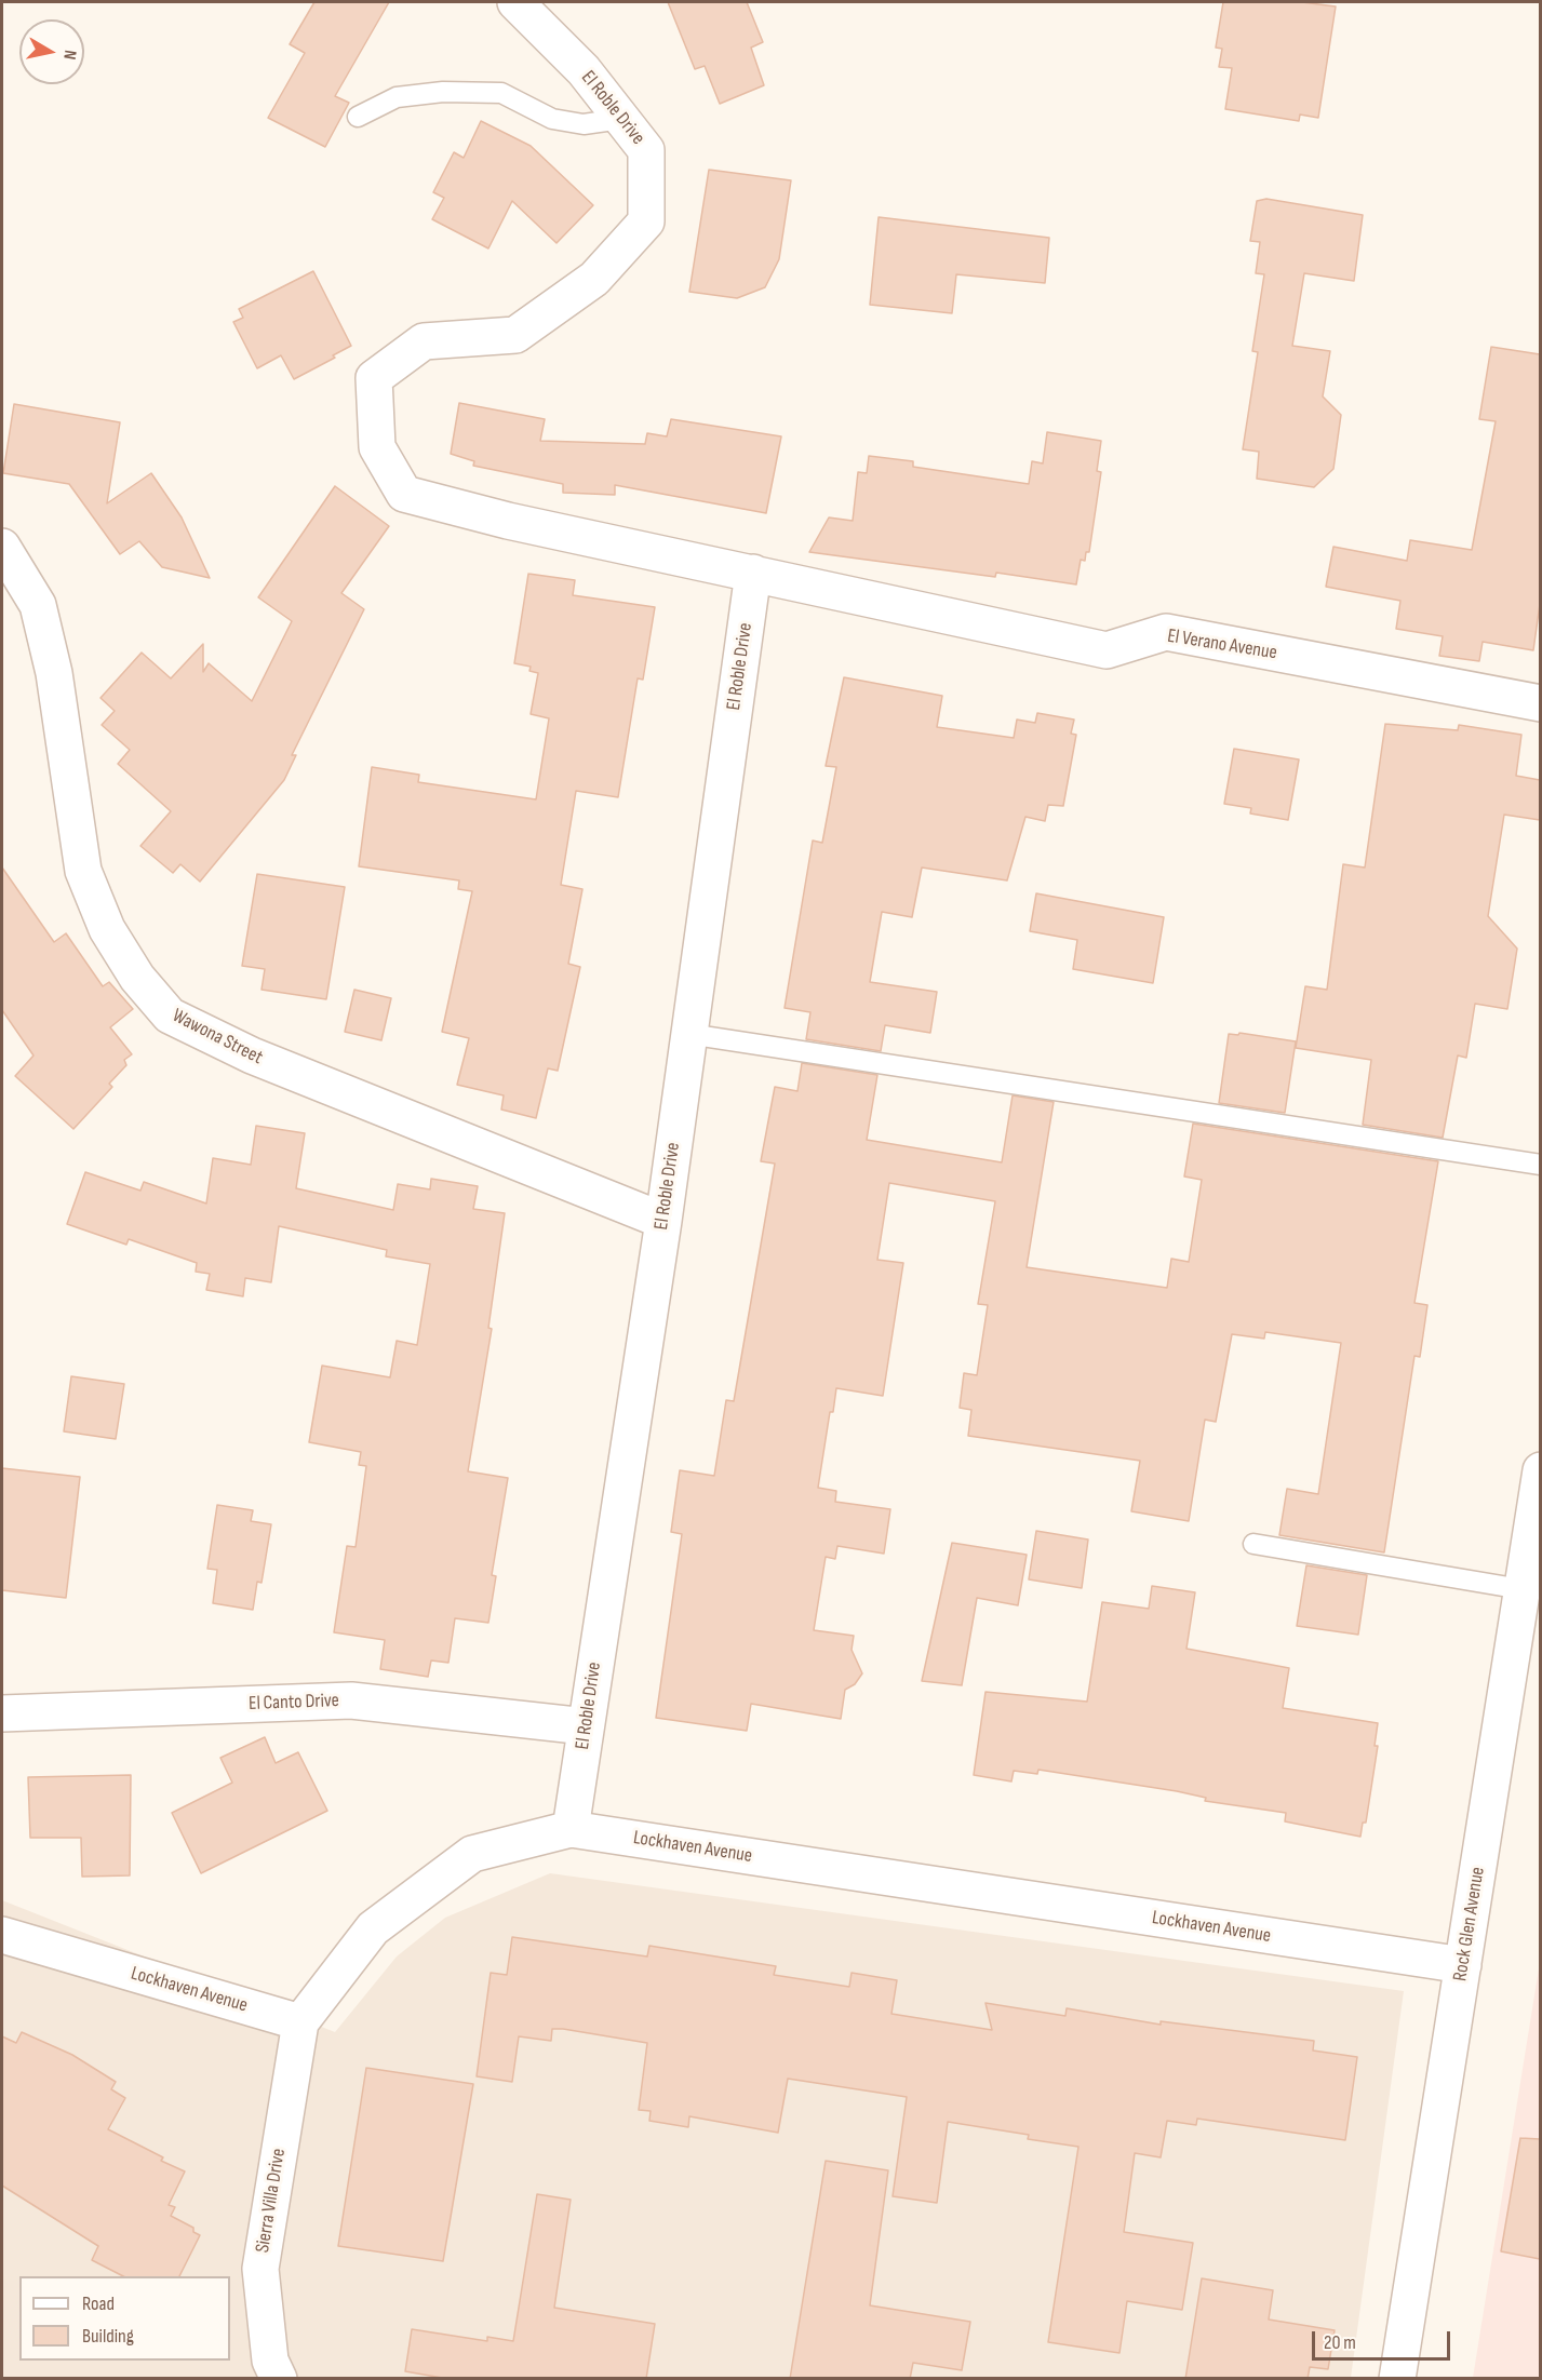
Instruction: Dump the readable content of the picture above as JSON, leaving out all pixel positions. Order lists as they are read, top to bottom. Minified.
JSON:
{"streets":{"street":["El Roble Drive","El Verano Avenue","Wawona Street","El Canto Drive","Lockhaven Avenue","Rock Glen Avenue","Sierra Villa Drive"]},"crossings":[["El Roble Drive","El Verano Avenue"],["El Roble Drive","Wawona Street"],["El Roble Drive","El Canto Drive"],["El Roble Drive","Lockhaven Avenue"],["Lockhaven Avenue","Rock Glen Avenue"],["Lockhaven Avenue","Sierra Villa Drive"]],"legend":["Road","Building"],"scale_bar":"20 m","north":"right"}
